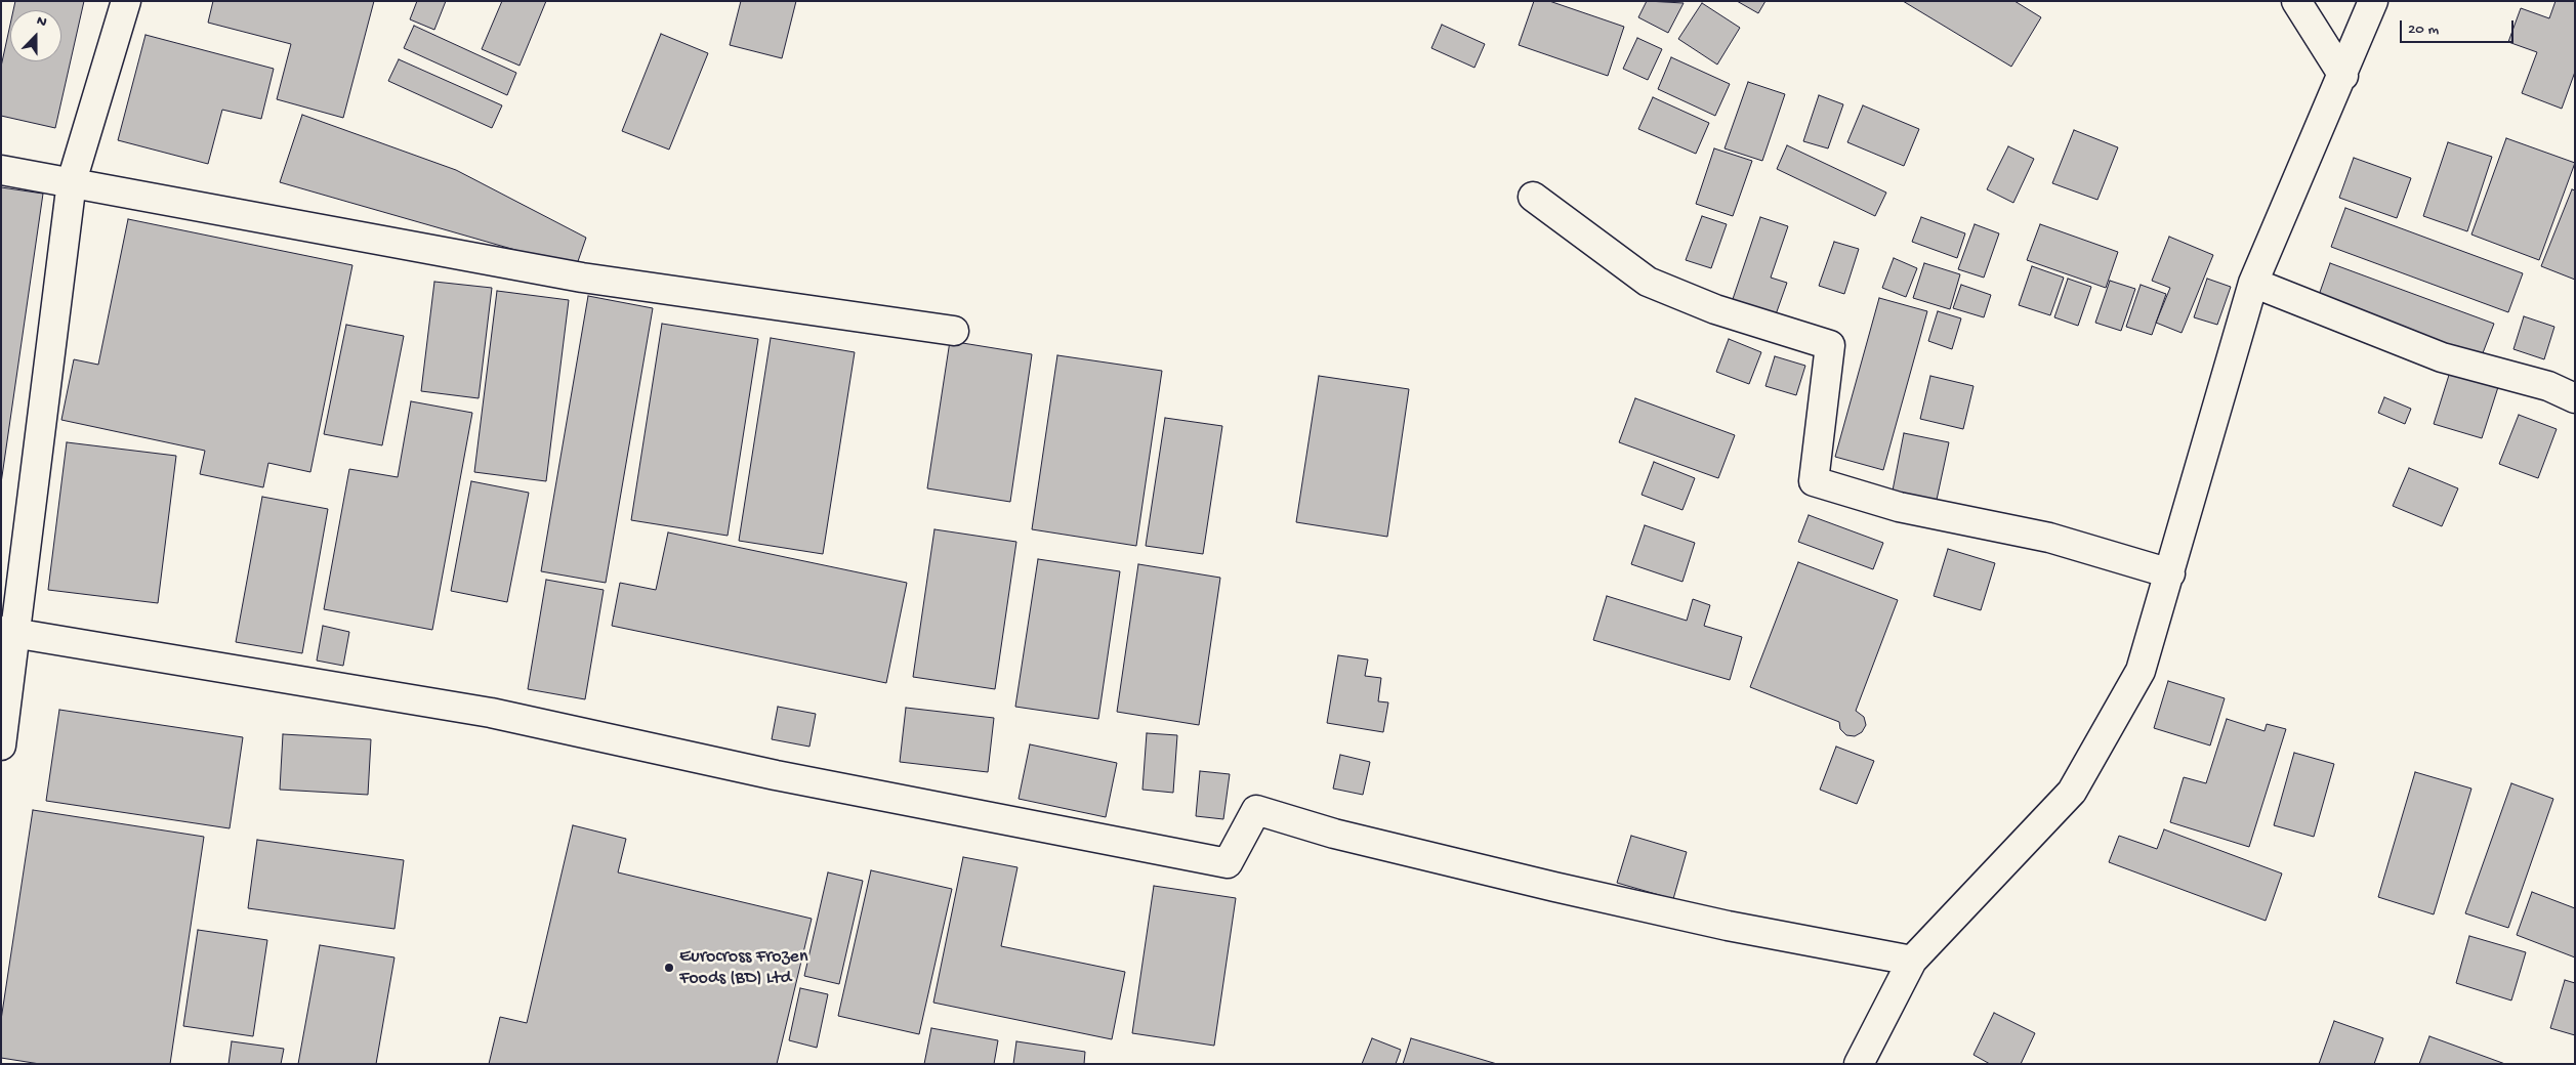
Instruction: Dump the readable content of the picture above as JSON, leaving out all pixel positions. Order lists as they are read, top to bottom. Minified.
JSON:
{"places":["Eurocross Frozen Foods (BD) Ltd"],"scale_bar":"20 m","north":"top"}
